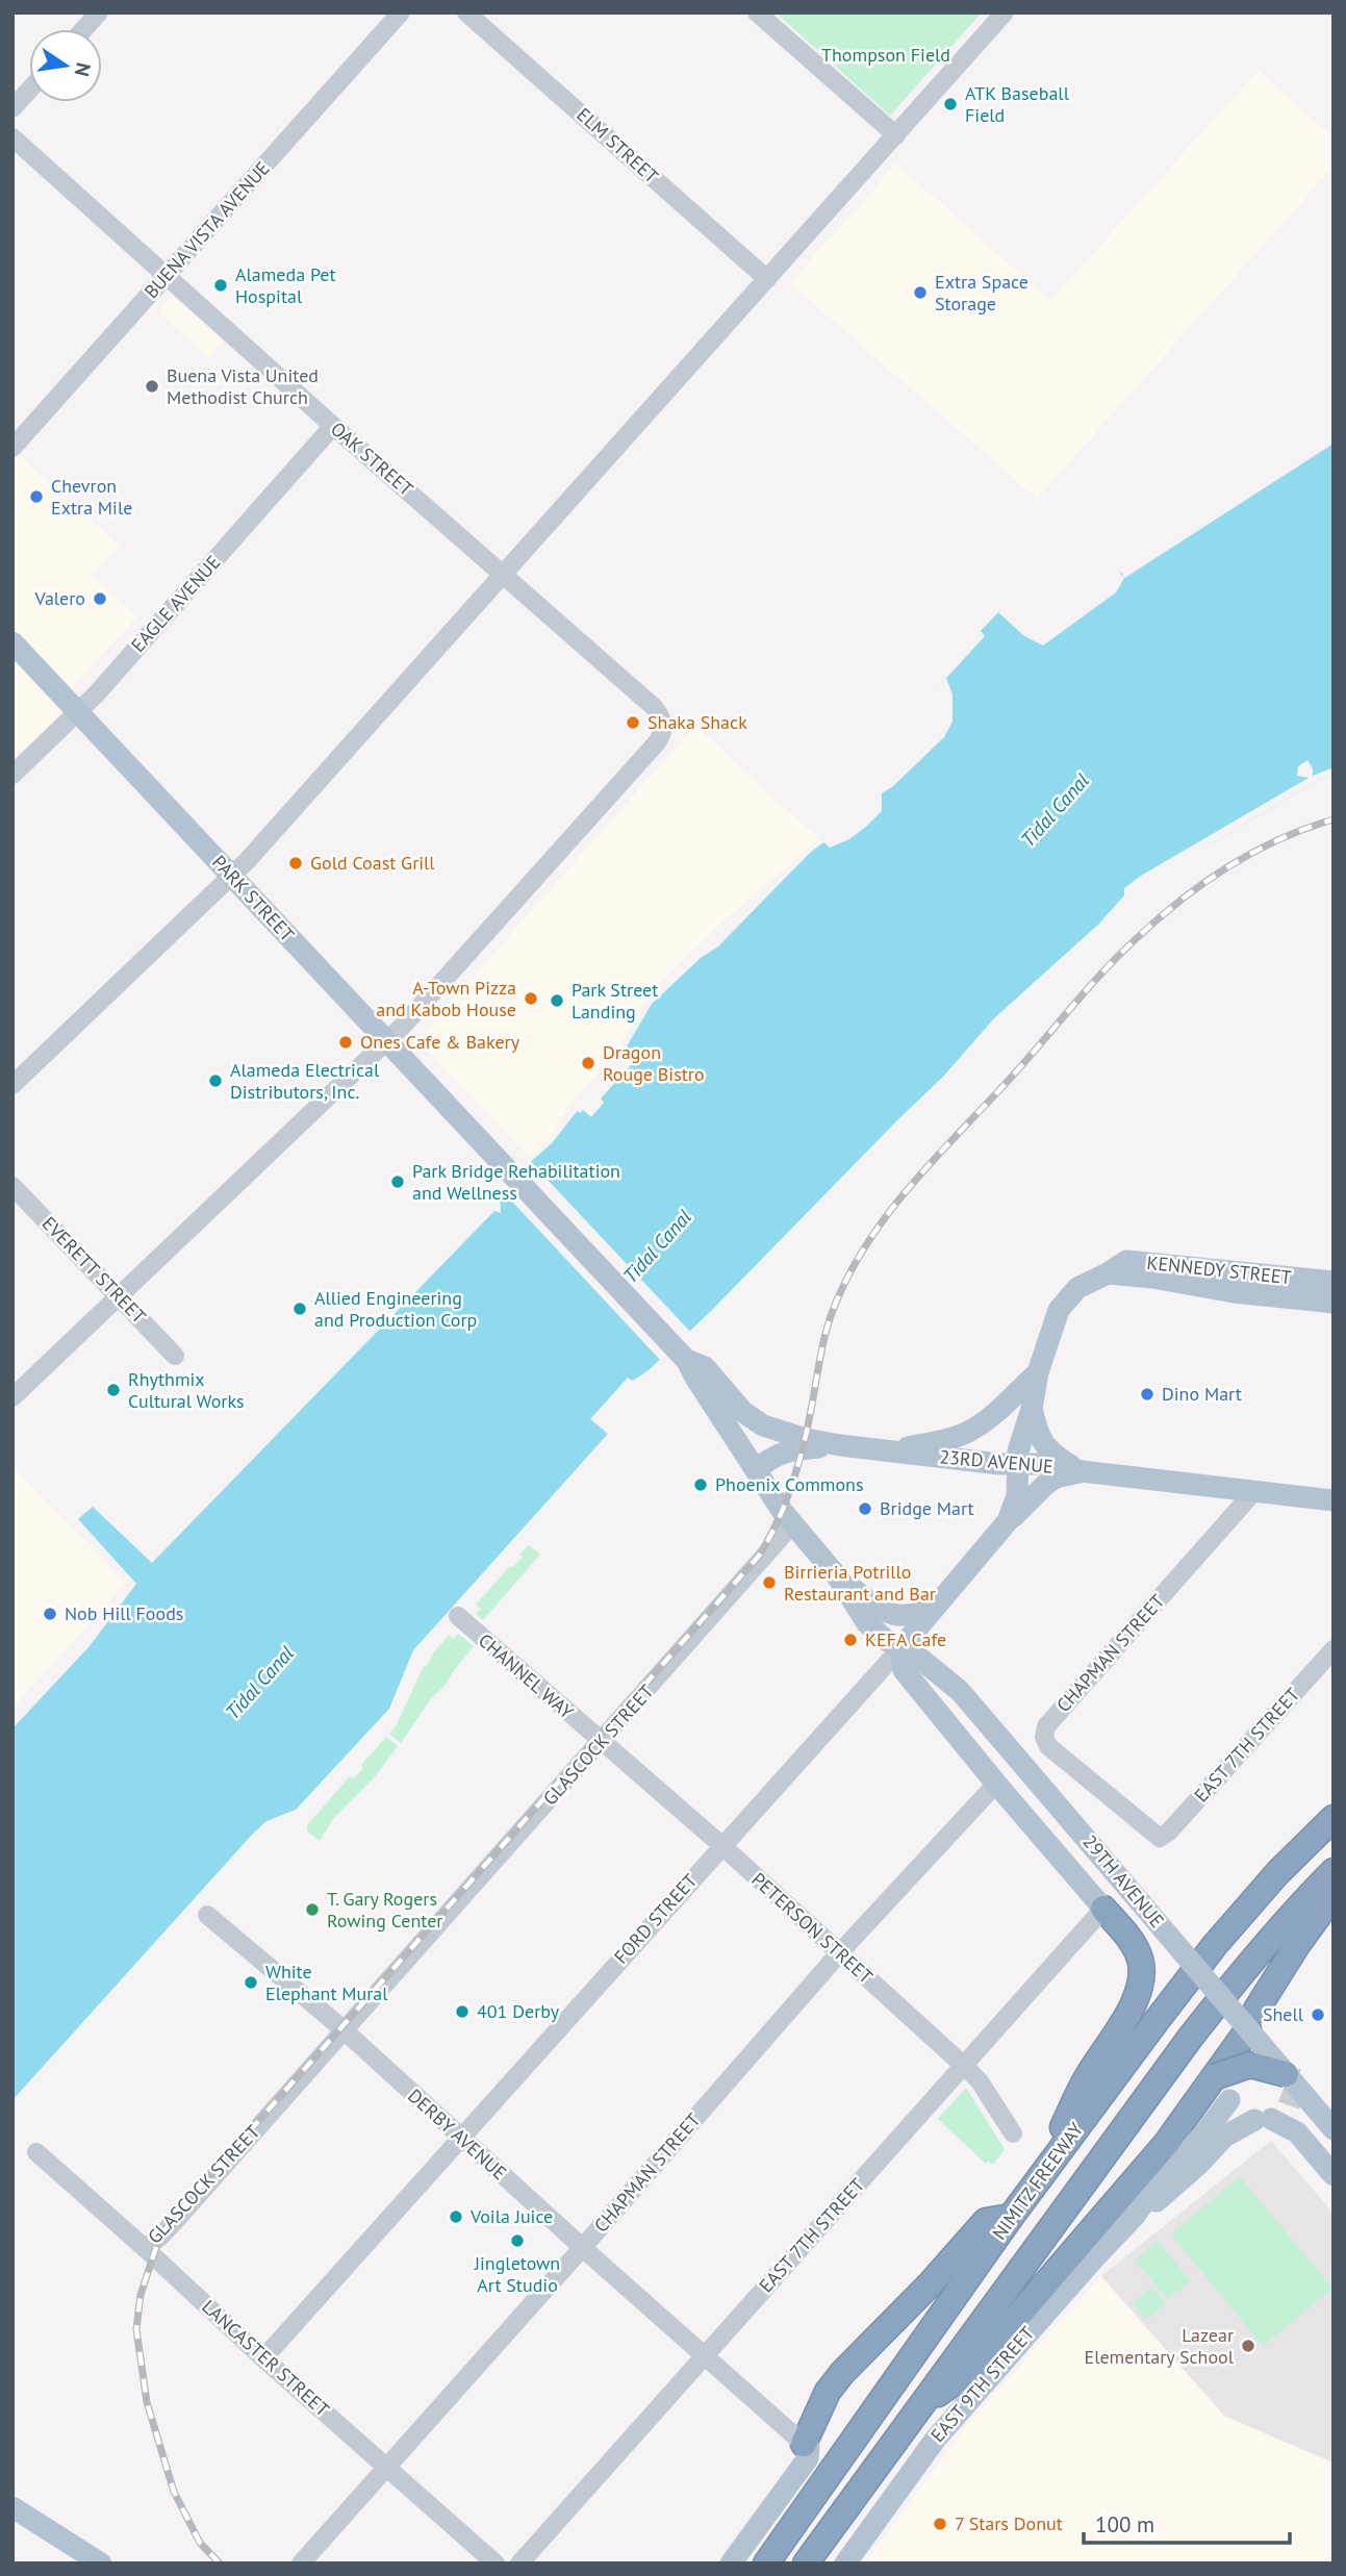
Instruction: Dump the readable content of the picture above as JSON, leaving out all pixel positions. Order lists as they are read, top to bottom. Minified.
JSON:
{"streets":{"highway":["NIMITZ FREEWAY"],"main road":["PARK STREET","KENNEDY STREET","23RD AVENUE","29TH AVENUE","FORD STREET","EAST 9TH STREET"],"street":["ELM STREET","BUENA VISTA AVENUE","OAK STREET","EAGLE AVENUE","EVERETT STREET","CHAPMAN STREET","CHANNEL WAY","GLASCOCK STREET","EAST 7TH STREET","PETERSON STREET","DERBY AVENUE","LANCASTER STREET"]},"crossings":[["BUENA VISTA AVENUE","OAK STREET"],["OAK STREET","EAGLE AVENUE"],["OAK STREET","PARK STREET"],["EAGLE AVENUE","PARK STREET"],["PARK STREET","23RD AVENUE"],["PARK STREET","29TH AVENUE"],["KENNEDY STREET","23RD AVENUE"],["KENNEDY STREET","FORD STREET"],["23RD AVENUE","CHAPMAN STREET"],["23RD AVENUE","29TH AVENUE"],["23RD AVENUE","FORD STREET"],["CHAPMAN STREET","EAST 7TH STREET"],["CHAPMAN STREET","29TH AVENUE"],["CHAPMAN STREET","PETERSON STREET"],["CHAPMAN STREET","DERBY AVENUE"],["CHAPMAN STREET","LANCASTER STREET"],["CHANNEL WAY","GLASCOCK STREET"],["CHANNEL WAY","PETERSON STREET"],["GLASCOCK STREET","29TH AVENUE"],["GLASCOCK STREET","PETERSON STREET"],["GLASCOCK STREET","DERBY AVENUE"],["GLASCOCK STREET","LANCASTER STREET"],["EAST 7TH STREET","29TH AVENUE"],["EAST 7TH STREET","PETERSON STREET"],["EAST 7TH STREET","DERBY AVENUE"],["29TH AVENUE","FORD STREET"],["FORD STREET","PETERSON STREET"],["FORD STREET","DERBY AVENUE"],["FORD STREET","LANCASTER STREET"]],"water":["Tidal Canal"],"parks":["Thompson Field"],"places":["ATK Baseball Field","Alameda Pet Hospital","Extra Space Storage","Buena Vista United Methodist Church","Chevron Extra Mile","Valero","Shaka Shack","Gold Coast Grill","A-Town Pizza and Kabob House","Park Street Landing","Ones Cafe & Bakery","Dragon Rouge Bistro","Alameda Electrical Distributors, Inc.","Park Bridge Rehabilitation and Wellness","Allied Engineering and Production Corp","Rhythmix Cultural Works","Dino Mart","Phoenix Commons","Bridge Mart","Birrieria Potrillo Restaurant and Bar","Nob Hill Foods","KEFA Cafe","T. Gary Rogers Rowing Center","White Elephant Mural","401 Derby","Shell","Voila Juice","Jingletown Art Studio","Lazear Elementary School","7 Stars Donut"],"scale_bar":"100 m","north":"right"}
